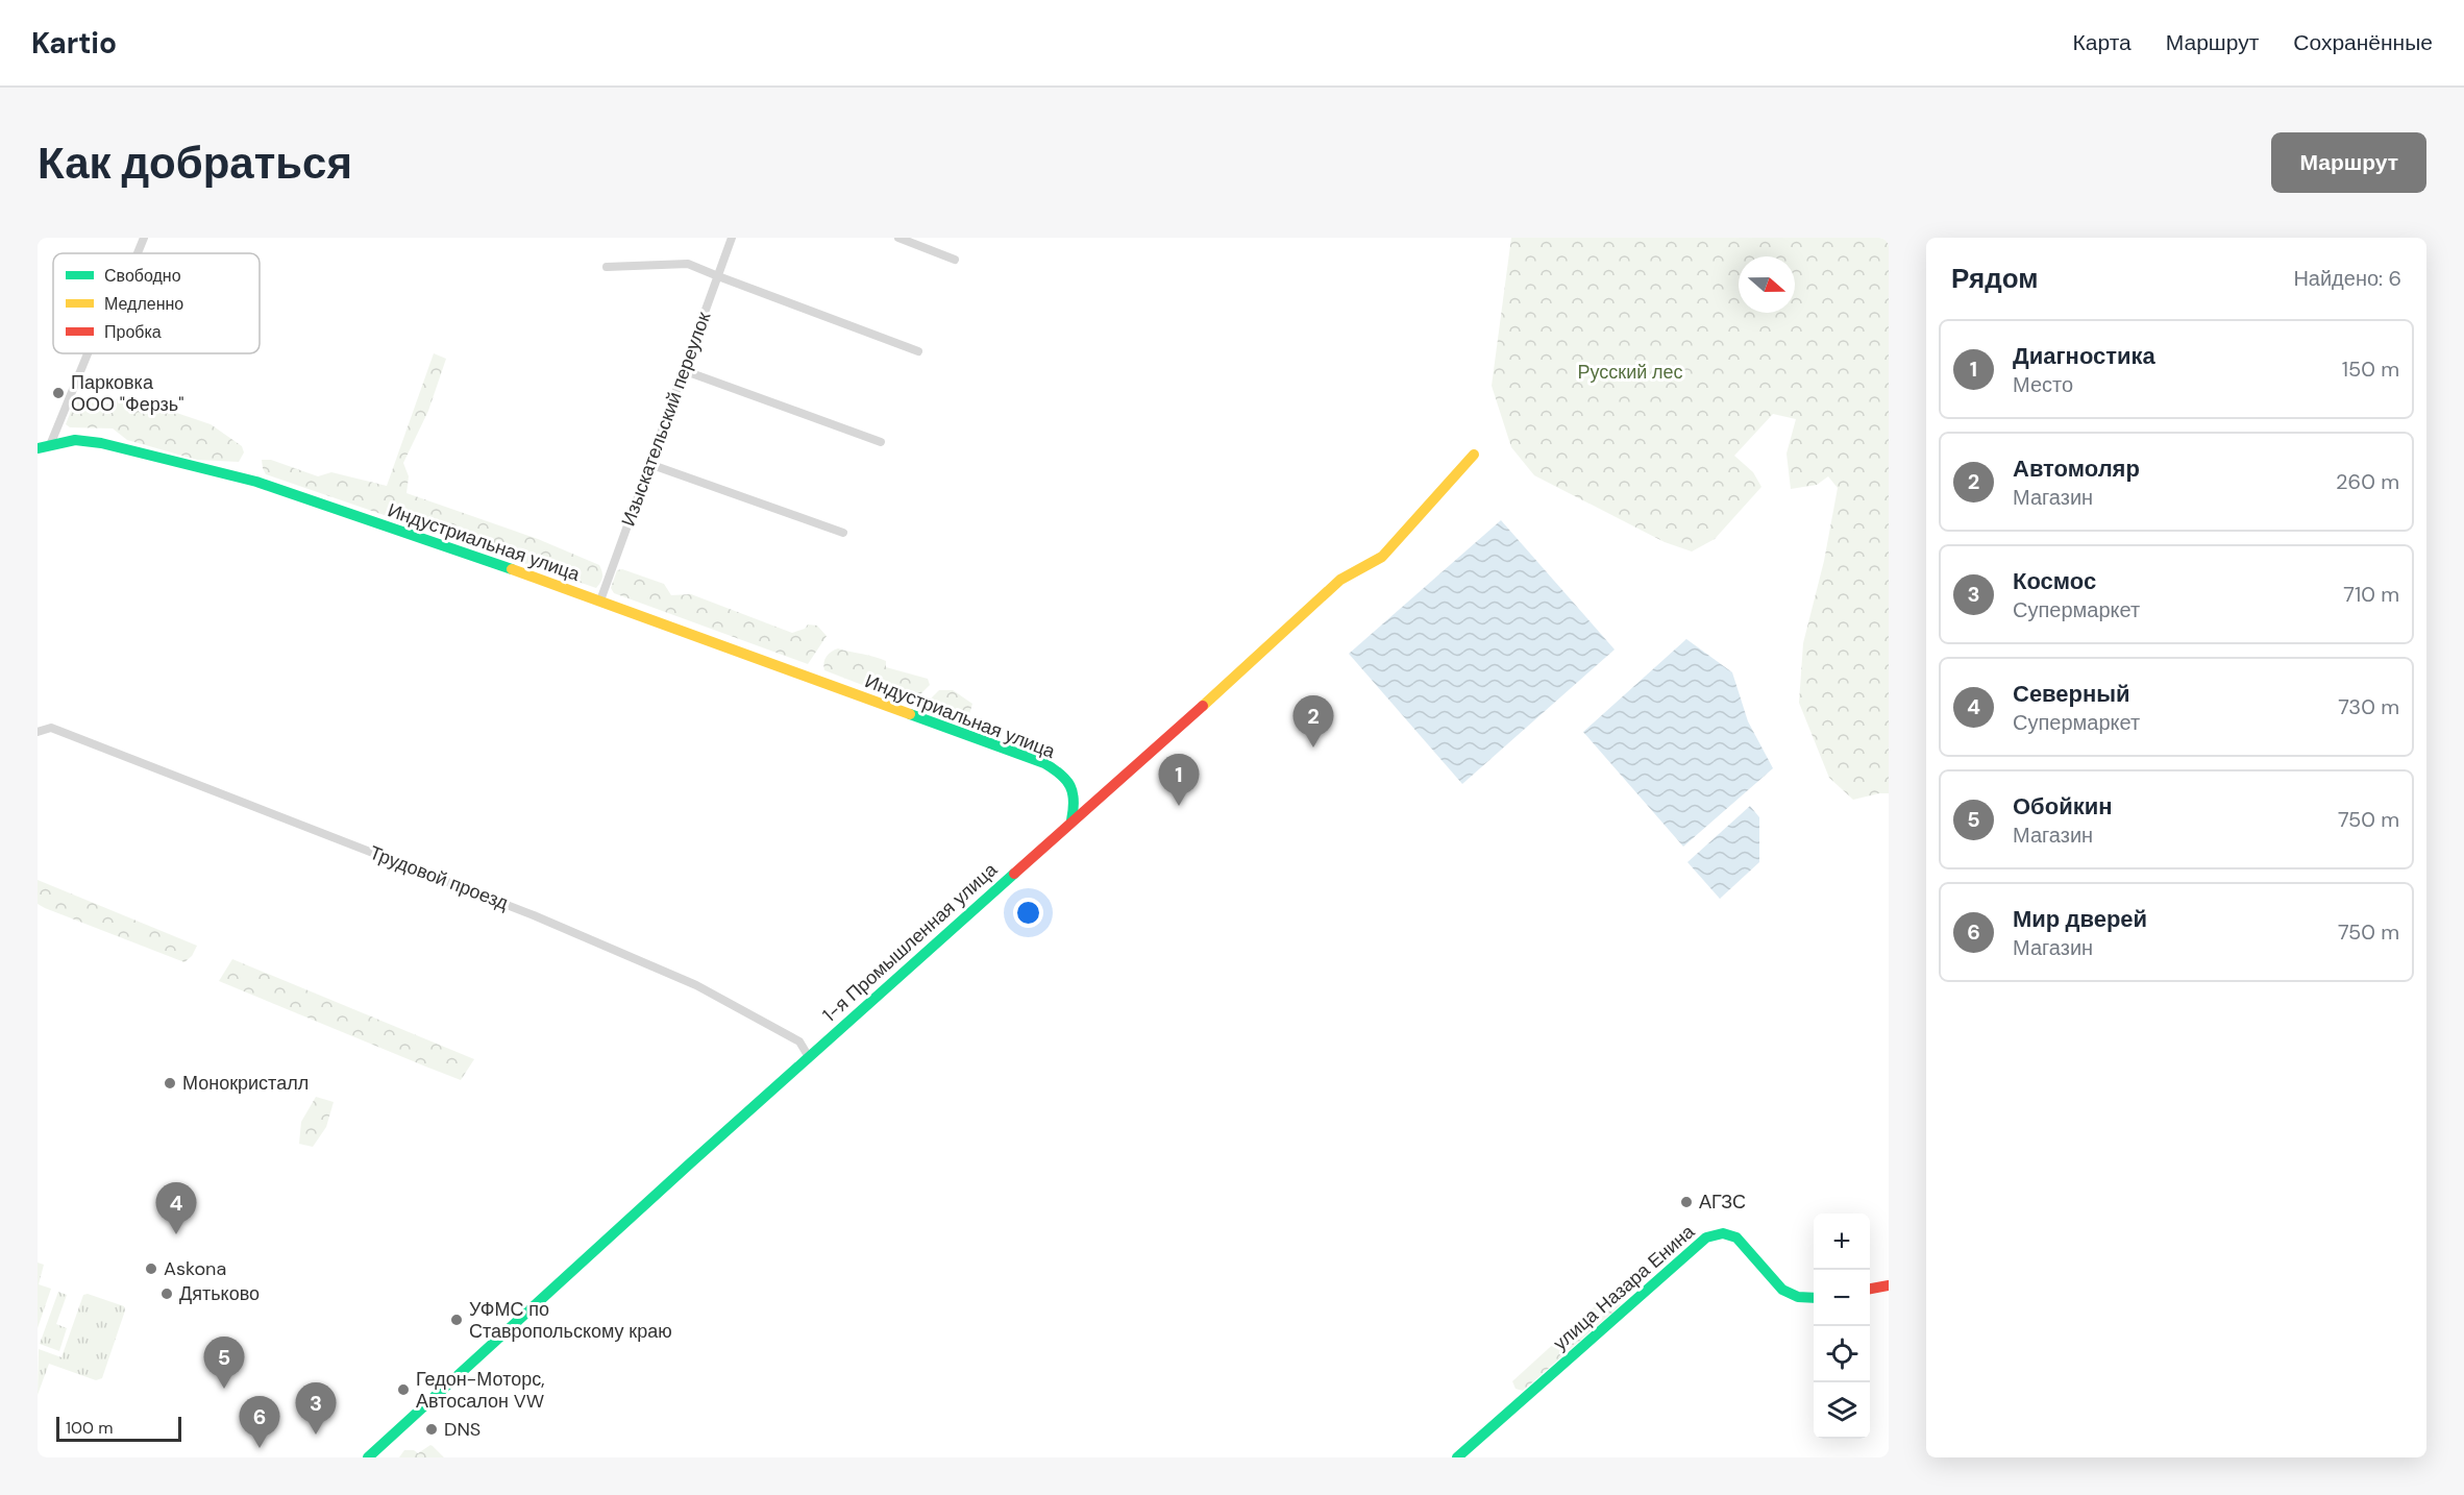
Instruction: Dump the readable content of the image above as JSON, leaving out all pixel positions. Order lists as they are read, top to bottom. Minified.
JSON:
{"streets":{"street":["Изыскательский переулок","Индустриальная улица","Трудовой проезд","1-я Промышленная улица","улица Назара Енина"]},"crossings":[["Изыскательский переулок","Индустриальная улица"],["Индустриальная улица","1-я Промышленная улица"],["Трудовой проезд","1-я Промышленная улица"]],"parks":["Русский лес"],"places":["Парковка ООО \"Ферзь\"","Монокристалл","АГЗС","Askona","Дятьково","УФМС по Ставропольскому краю","Гедон-Моторс, Автосалон VW","DNS"],"legend":["Свободно","Медленно","Пробка"],"scale_bar":"100 m","north":"right","page":{"header":"Kartio","nav":["Карта","Маршрут","Сохранённые"],"buttons":"Маршрут","title":"Как добраться","heading":["Рядом","Найдено: 6"],"list":[{"mark":"1","name":"Диагностика","note":"Место","value":"150 m"},{"mark":"2","name":"Автомоляр","note":"Магазин","value":"260 m"},{"mark":"3","name":"Космос","note":"Супермаркет","value":"710 m"},{"mark":"4","name":"Северный","note":"Супермаркет","value":"730 m"},{"mark":"5","name":"Обойкин","note":"Магазин","value":"750 m"},{"mark":"6","name":"Мир дверей","note":"Магазин","value":"750 m"}],"pins":["2","1","4","5","3","6"],"map_buttons":["+","−"],"scale":"100 m"}}
